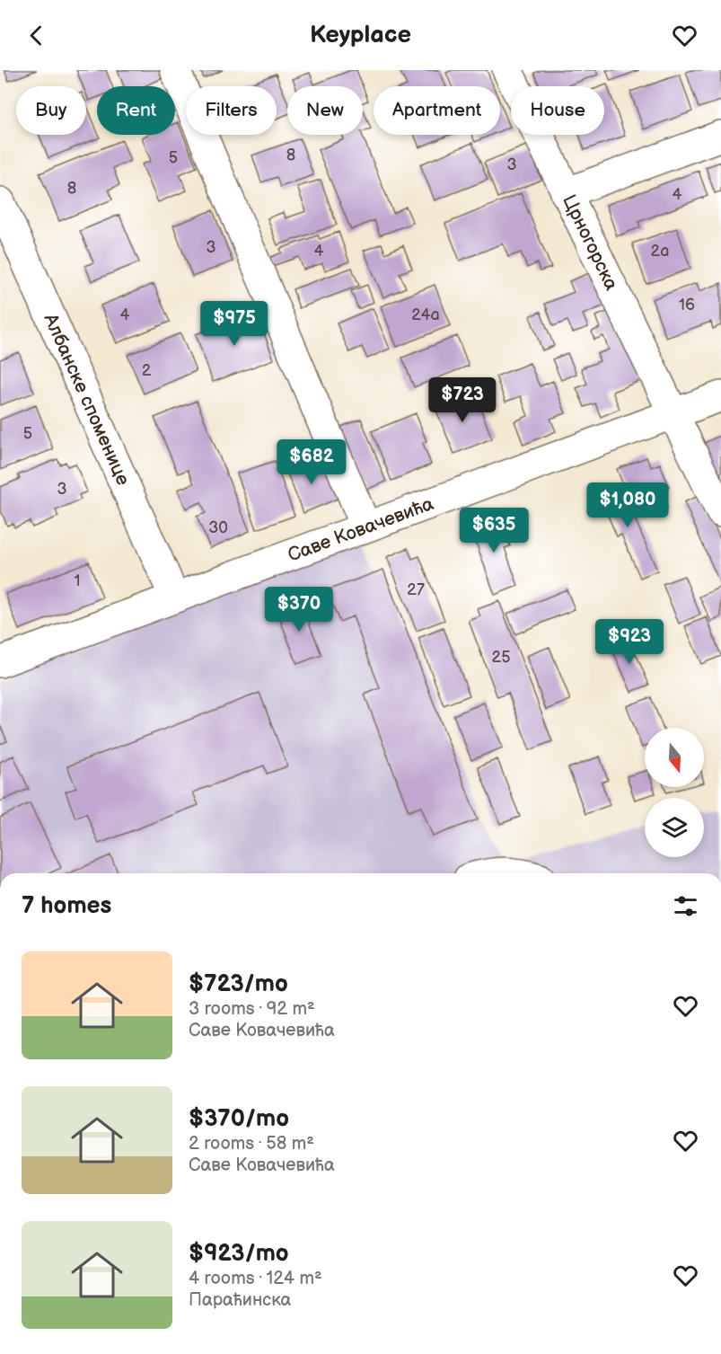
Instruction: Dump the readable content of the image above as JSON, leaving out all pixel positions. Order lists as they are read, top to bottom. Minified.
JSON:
{"streets":{"street":["Црногорска","Албанске споменице","Саве Ковачевића"]},"crossings":[["Црногорска","Саве Ковачевића"],["Албанске споменице","Саве Ковачевића"]],"house_numbers":["8","5","3","8","4","3","4","2a","16","4","24a","2","5","3","30","1","27","25"],"north":"bottom","page":{"header":"Keyplace","chip":["Buy","Rent","Filters","New","Apartment","House"],"price":["$975","$723","$682","$1,080","$635","$370","$923"],"heading":"7 homes","list":[{"name":"$723/mo","note":"3 rooms · 92 m² · Саве Ковачевића"},{"name":"$370/mo","note":"2 rooms · 58 m² · Саве Ковачевића"},{"name":"$923/mo","note":"4 rooms · 124 m² · Параћинска"}]}}
